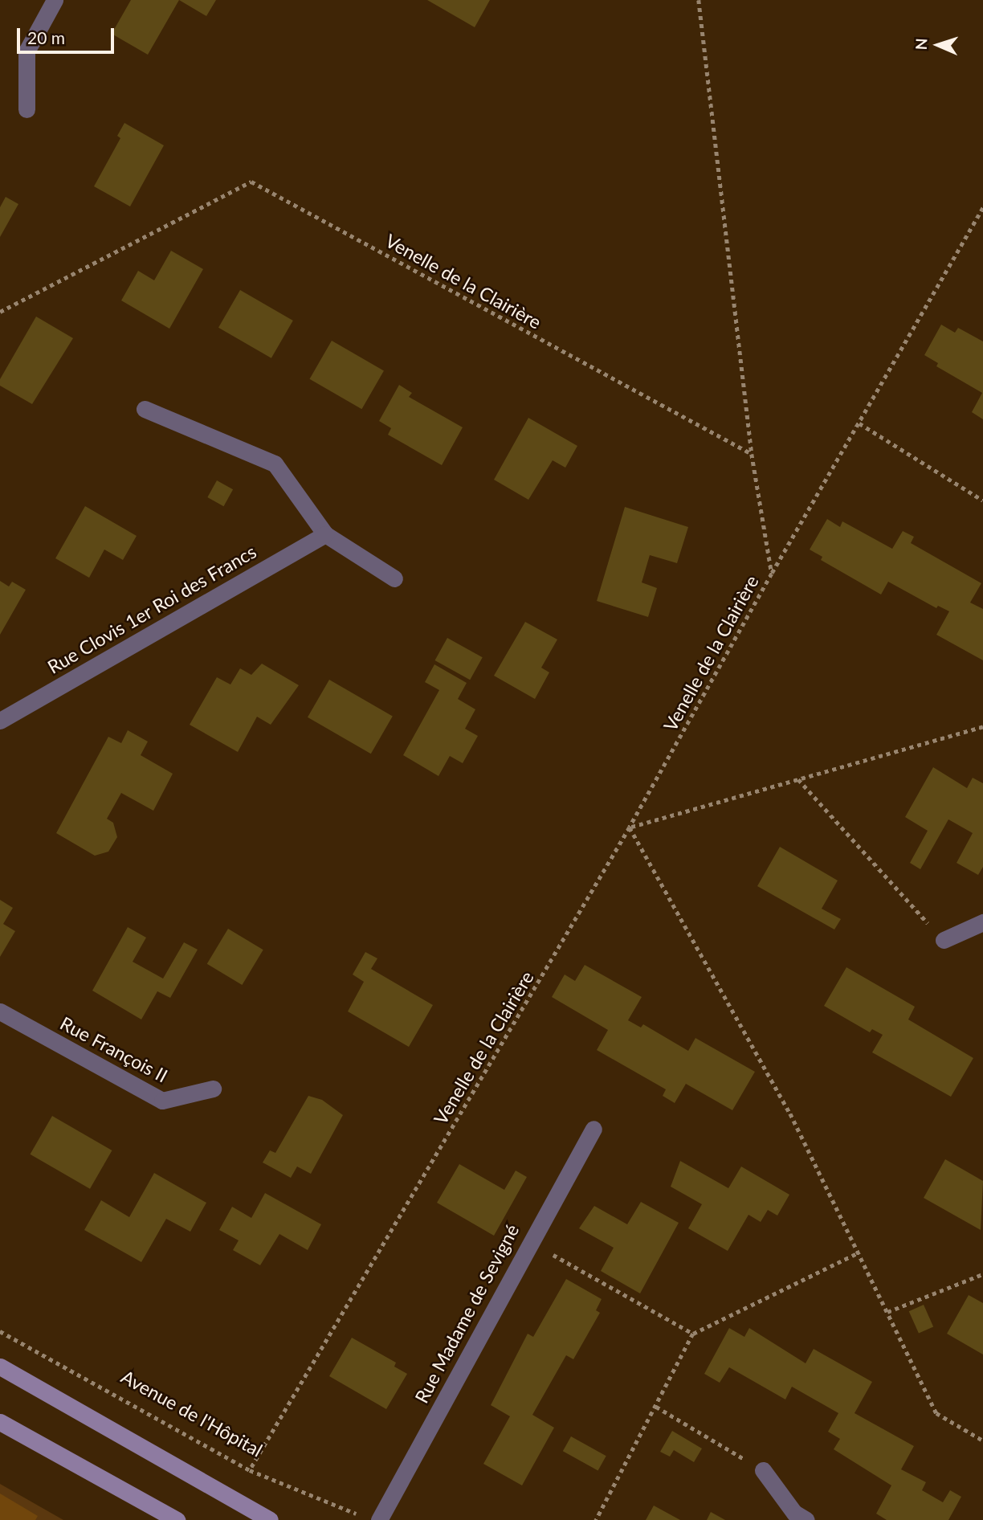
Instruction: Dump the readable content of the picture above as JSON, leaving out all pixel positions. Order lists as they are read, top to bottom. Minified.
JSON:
{"streets":{"street":["Rue Clovis 1er Roi des Francs","Rue François II","Rue Madame de Sevigné"],"path":["Venelle de la Clairière","Avenue de l'Hôpital"]},"crossings":[["Venelle de la Clairière","Avenue de l'Hôpital"]],"scale_bar":"20 m","north":"left"}
